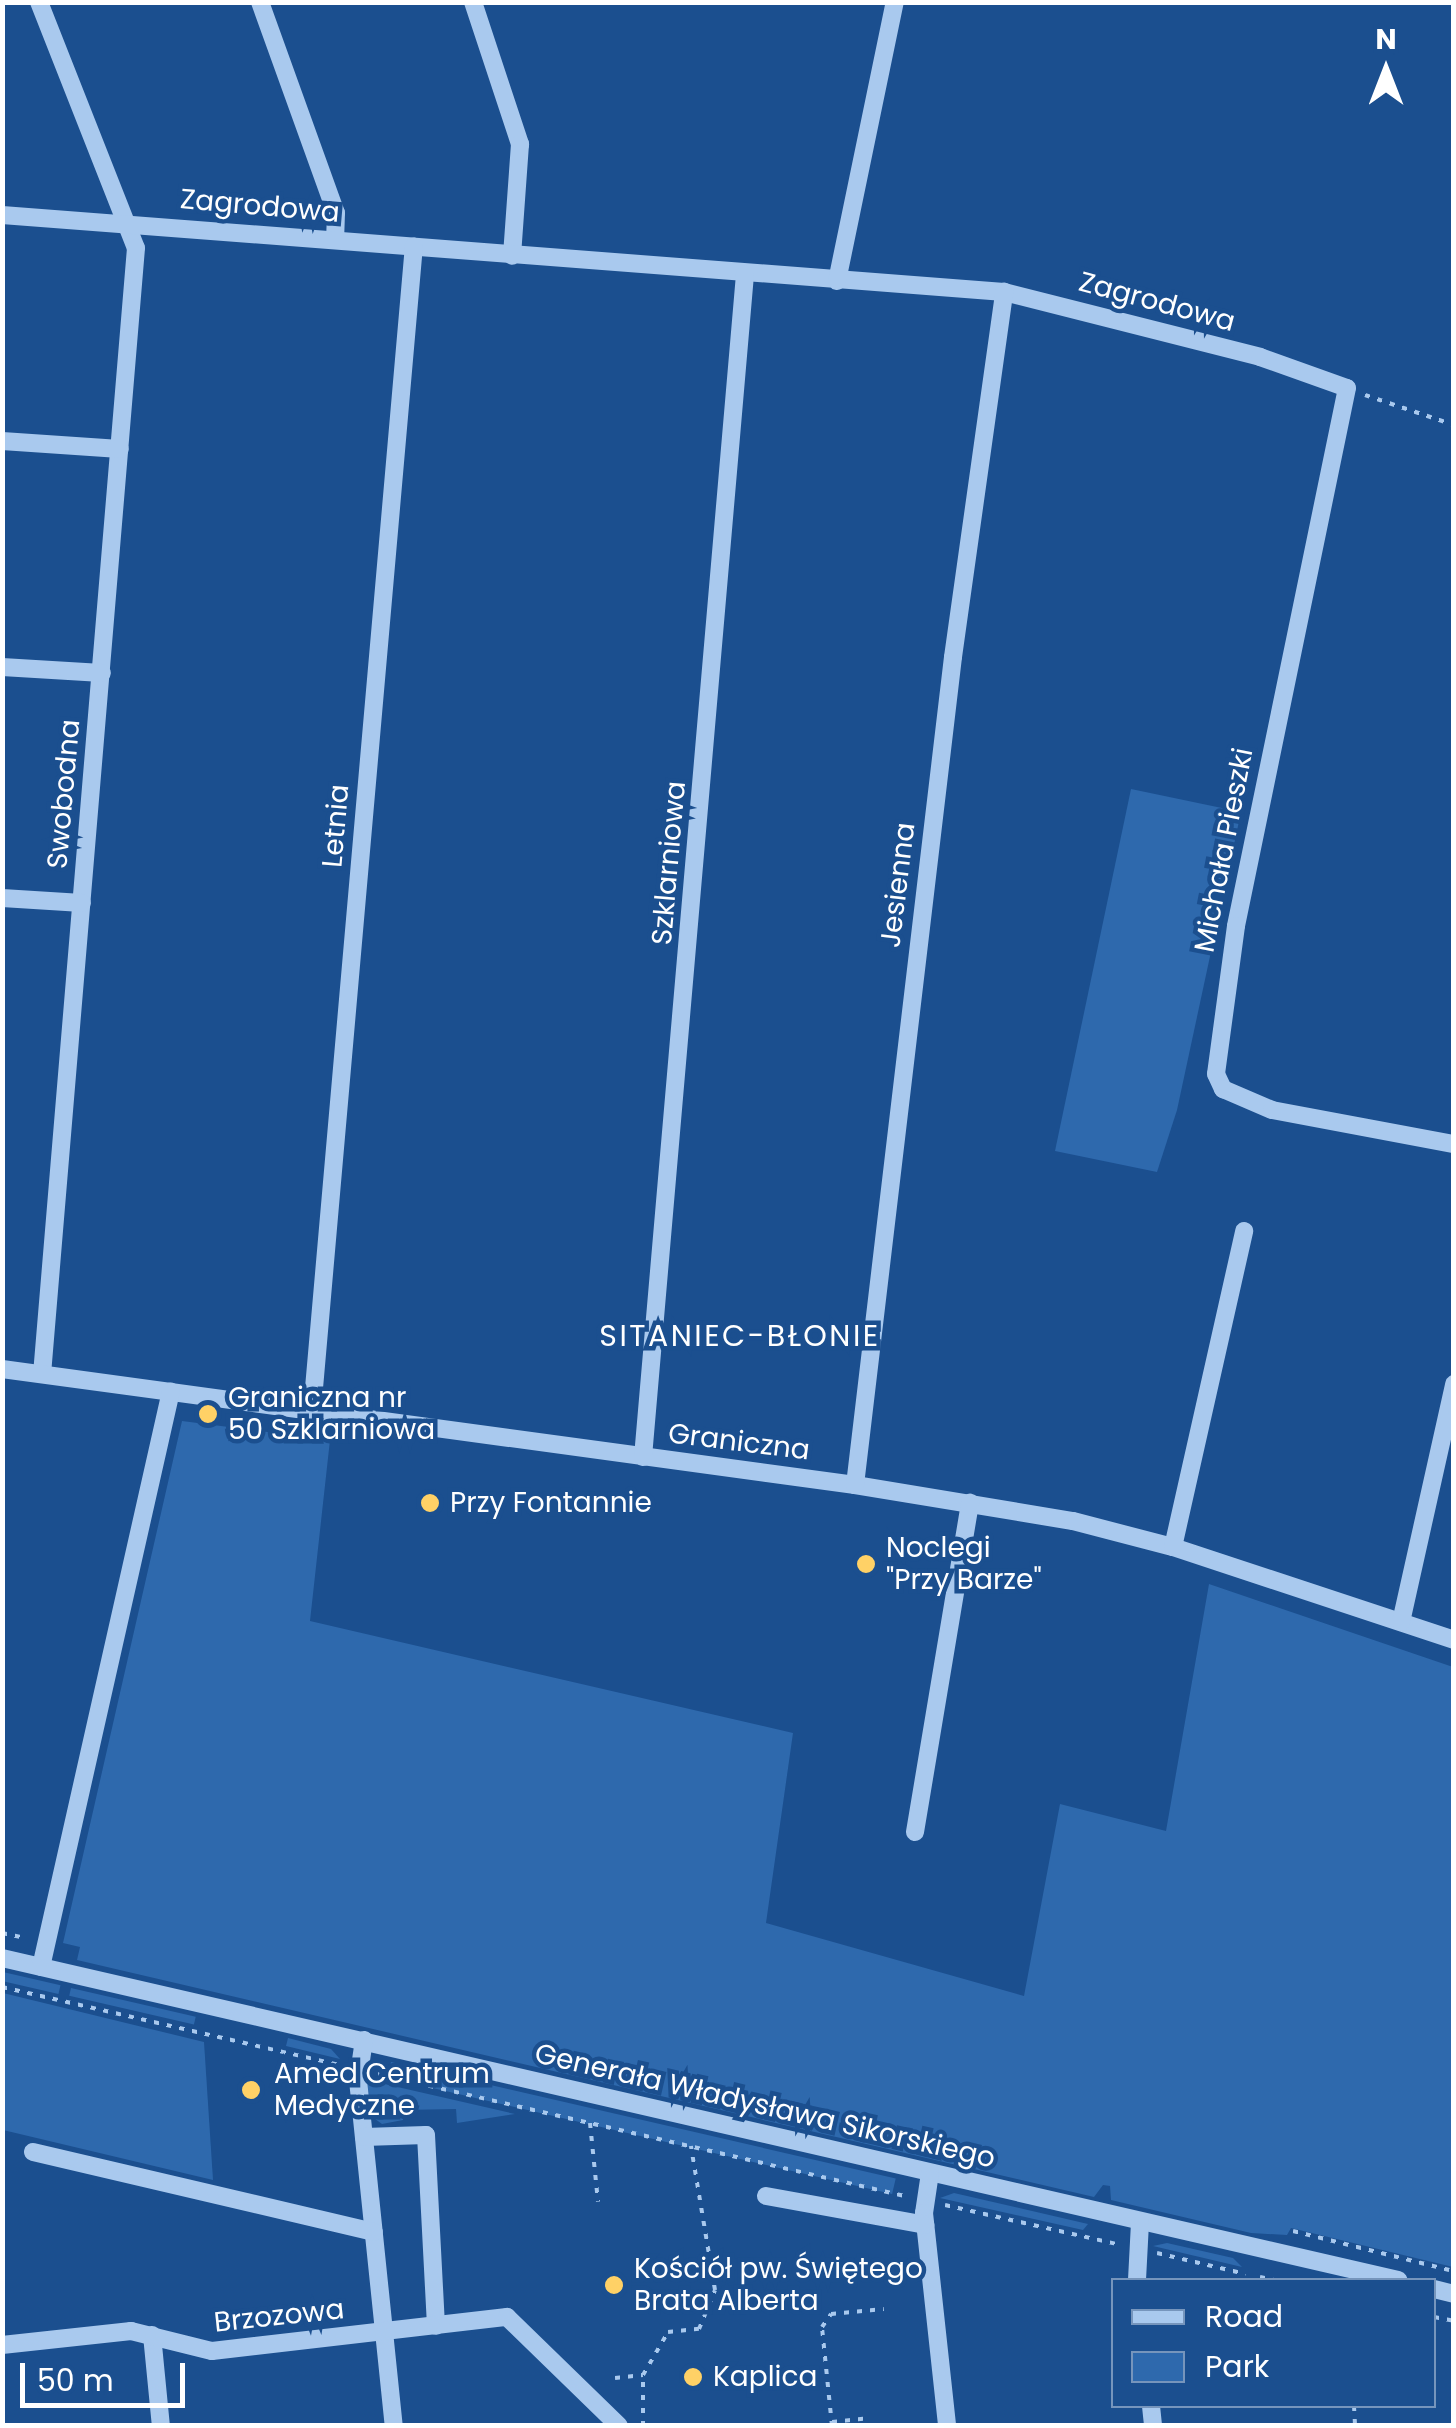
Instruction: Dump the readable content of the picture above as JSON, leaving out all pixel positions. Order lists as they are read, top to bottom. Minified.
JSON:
{"streets":{"street":["Zagrodowa","Swobodna","Letnia","Michała Pieszki","Szklarniowa","Jesienna","Graniczna","Generała Władysława Sikorskiego","Brzozowa"]},"crossings":[["Zagrodowa","Swobodna"],["Zagrodowa","Letnia"],["Zagrodowa","Michała Pieszki"],["Zagrodowa","Szklarniowa"],["Zagrodowa","Jesienna"],["Swobodna","Graniczna"],["Letnia","Graniczna"],["Szklarniowa","Graniczna"],["Jesienna","Graniczna"]],"districts":["SITANIEC-BŁONIE"],"places":["Graniczna nr 50 Szklarniowa","Przy Fontannie","Noclegi \"Przy Barze\"","Amed Centrum Medyczne","Kościół pw. Świętego Brata Alberta","Kaplica"],"legend":["Road","Park"],"scale_bar":"50 m","north":"top"}
